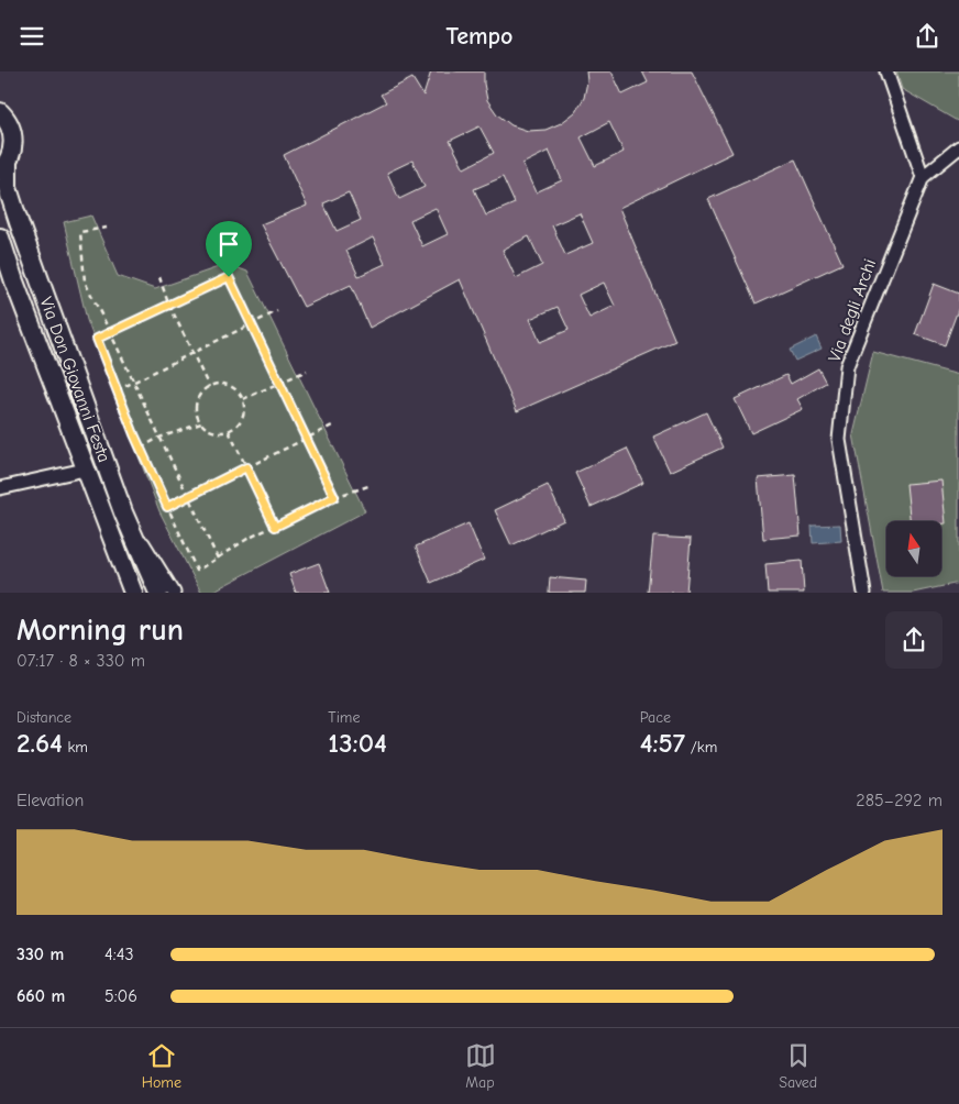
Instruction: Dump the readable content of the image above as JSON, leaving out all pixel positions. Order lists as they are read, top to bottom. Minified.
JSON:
{"streets":{"main road":["Via Don Giovanni Festa"],"street":["Via degli Archi"]},"north":"top","page":{"header":"Tempo","heading":["Morning run","07:17 · 8 × 330 m"],"stats":[["Distance","2.64 km"],["Time","13:04"],["Pace","4:57 /km"]],"chart":["Elevation","285–292 m"],"list":[{"name":"330 m","note":"4:43"},{"name":"660 m","note":"5:06"}],"tabs":["Home","Map","Saved"]}}
